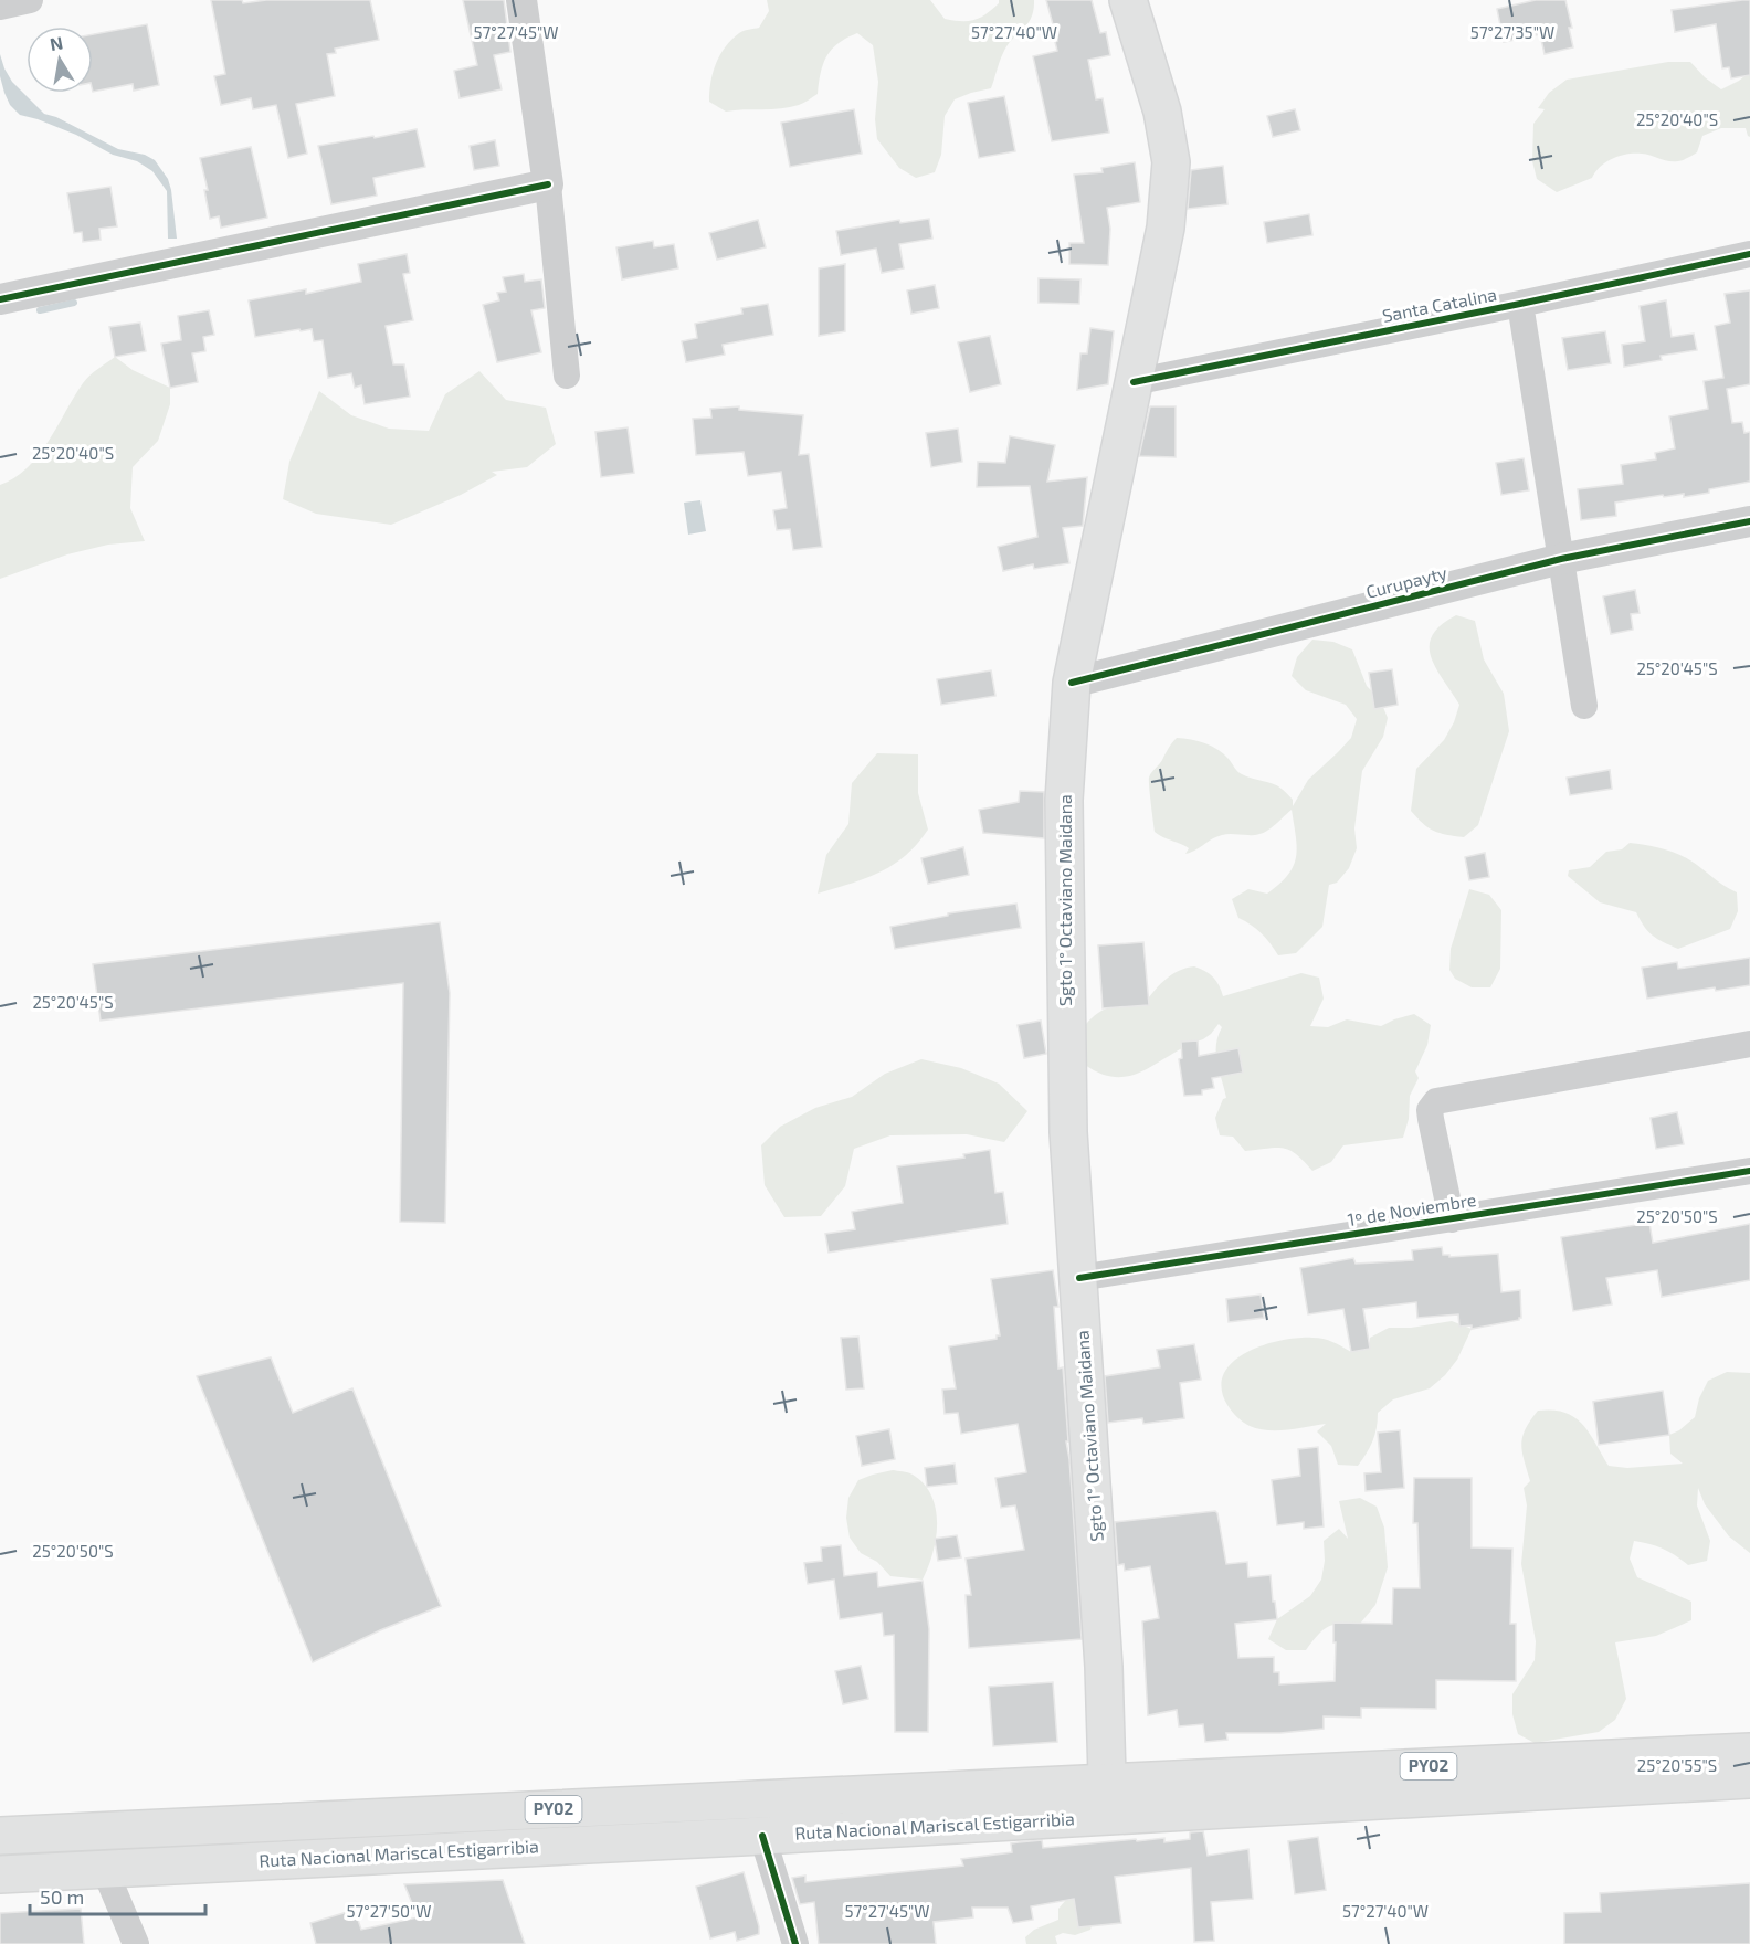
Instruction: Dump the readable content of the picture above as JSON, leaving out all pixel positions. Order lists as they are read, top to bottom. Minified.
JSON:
{"streets":{"main road":["Sgto 1° Octaviano Maidana","PY02","Ruta Nacional Mariscal Estigarribia"],"street":["Santa Catalina","Curupayty","1º de Noviembre"]},"crossings":[["Santa Catalina","Sgto 1° Octaviano Maidana"],["Curupayty","Sgto 1° Octaviano Maidana"],["Sgto 1° Octaviano Maidana","1º de Noviembre"],["Sgto 1° Octaviano Maidana","Ruta Nacional Mariscal Estigarribia"]],"scale_bar":"50 m","north":"top","coordinates":["57°27'45\"W","57°27'40\"W","57°27'35\"W","25°20'40\"S","25°20'45\"S","25°20'50\"S","25°20'55\"S","57°27'50\"W"]}
